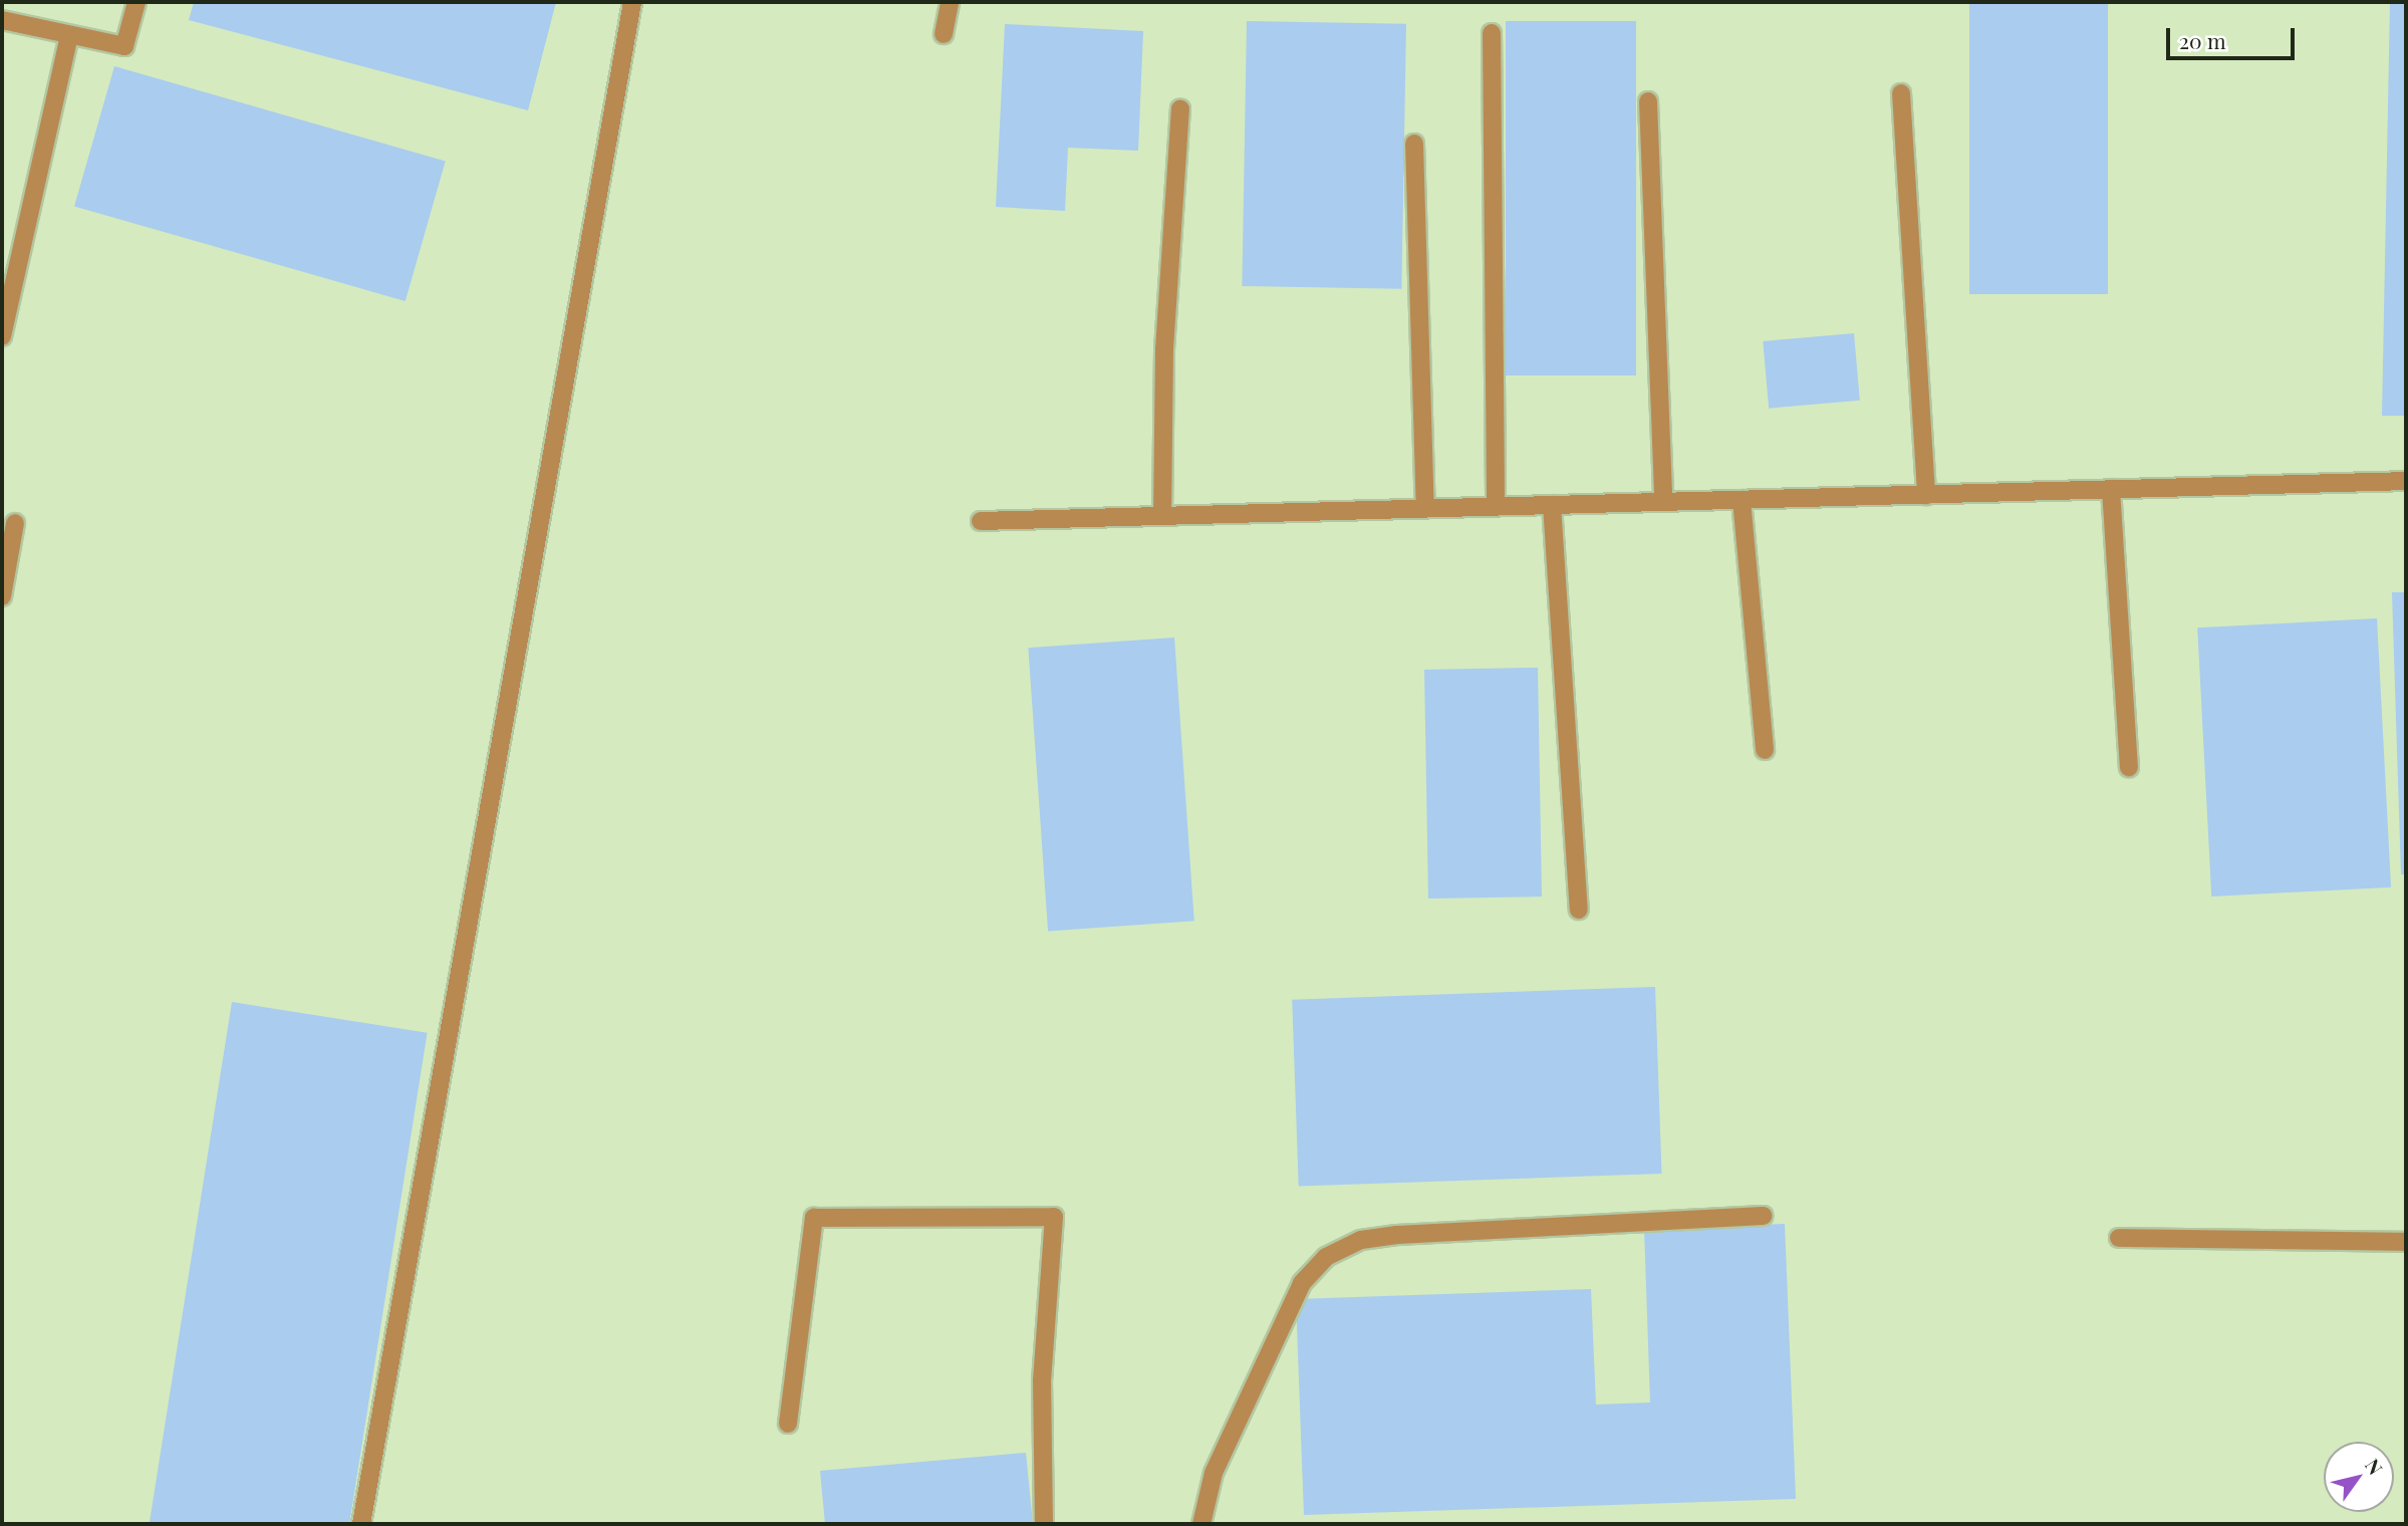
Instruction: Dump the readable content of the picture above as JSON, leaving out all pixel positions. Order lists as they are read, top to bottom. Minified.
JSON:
{"scale_bar":"20 m","north":"top right"}
